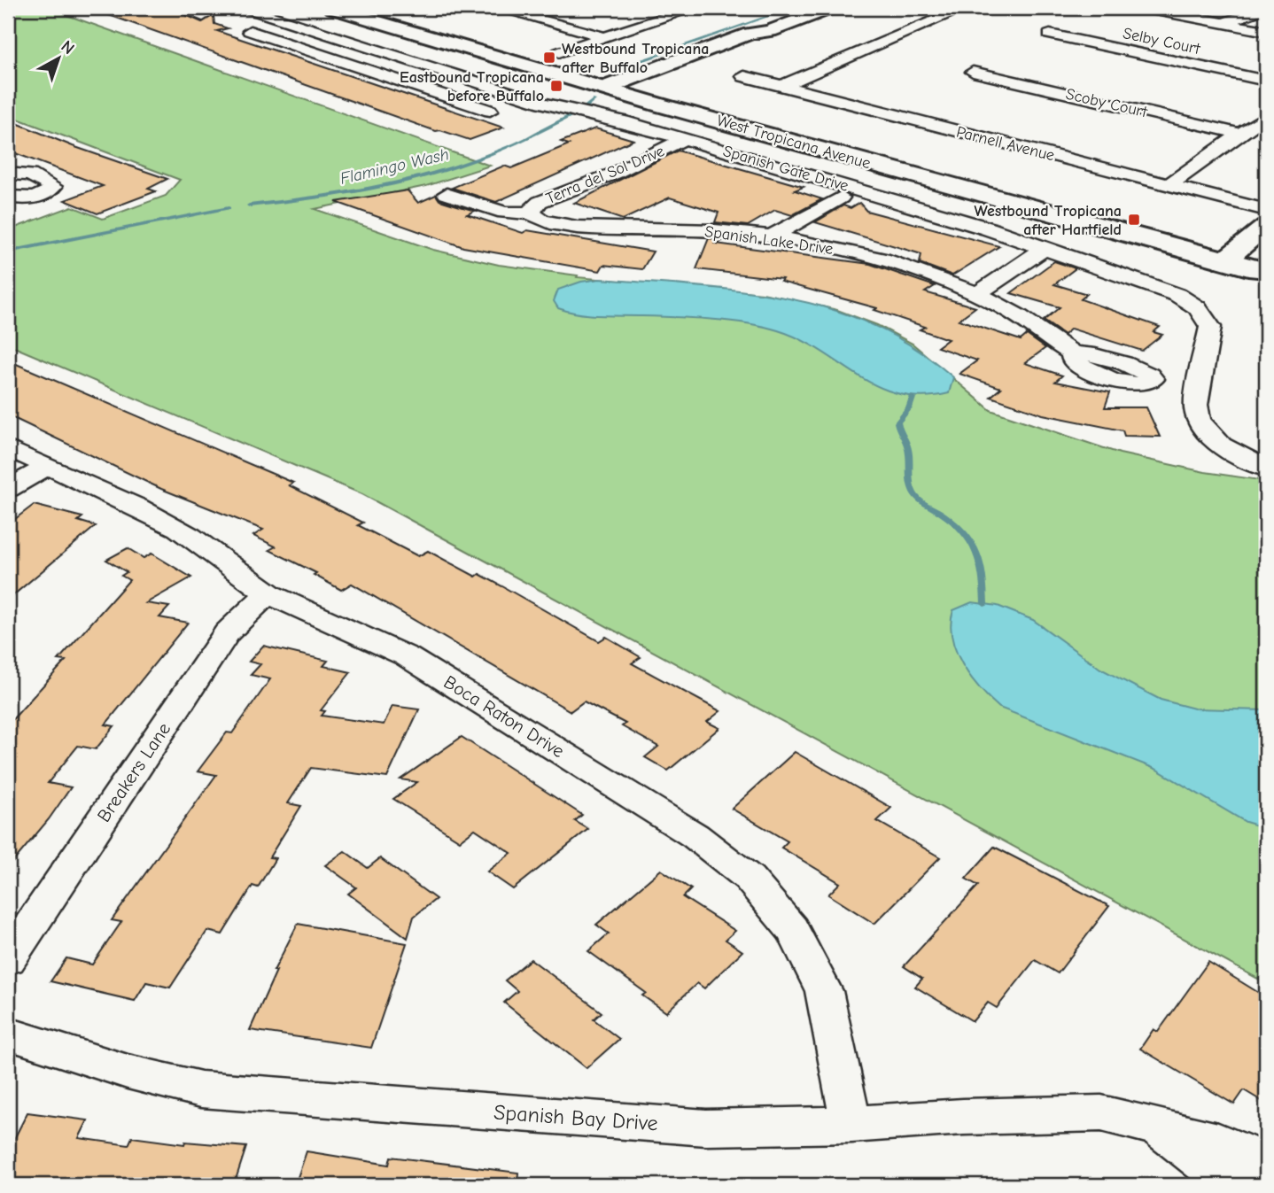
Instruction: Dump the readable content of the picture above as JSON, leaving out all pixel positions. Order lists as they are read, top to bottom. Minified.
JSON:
{"streets":{"main road":["West Tropicana Avenue"],"street":["Selby Court","Scoby Court","Parnell Avenue","Spanish Gate Drive","Terra del Sol Drive","Spanish Lake Drive","Boca Raton Drive","Breakers Lane","Spanish Bay Drive"]},"crossings":[["Spanish Gate Drive","Terra del Sol Drive"],["Terra del Sol Drive","Spanish Lake Drive"],["Boca Raton Drive","Breakers Lane"],["Boca Raton Drive","Spanish Bay Drive"]],"water":["Flamingo Wash"],"places":{"transit":["Westbound Tropicana after Buffalo","Eastbound Tropicana before Buffalo","Westbound Tropicana after Hartfield"]},"north":"top right"}
